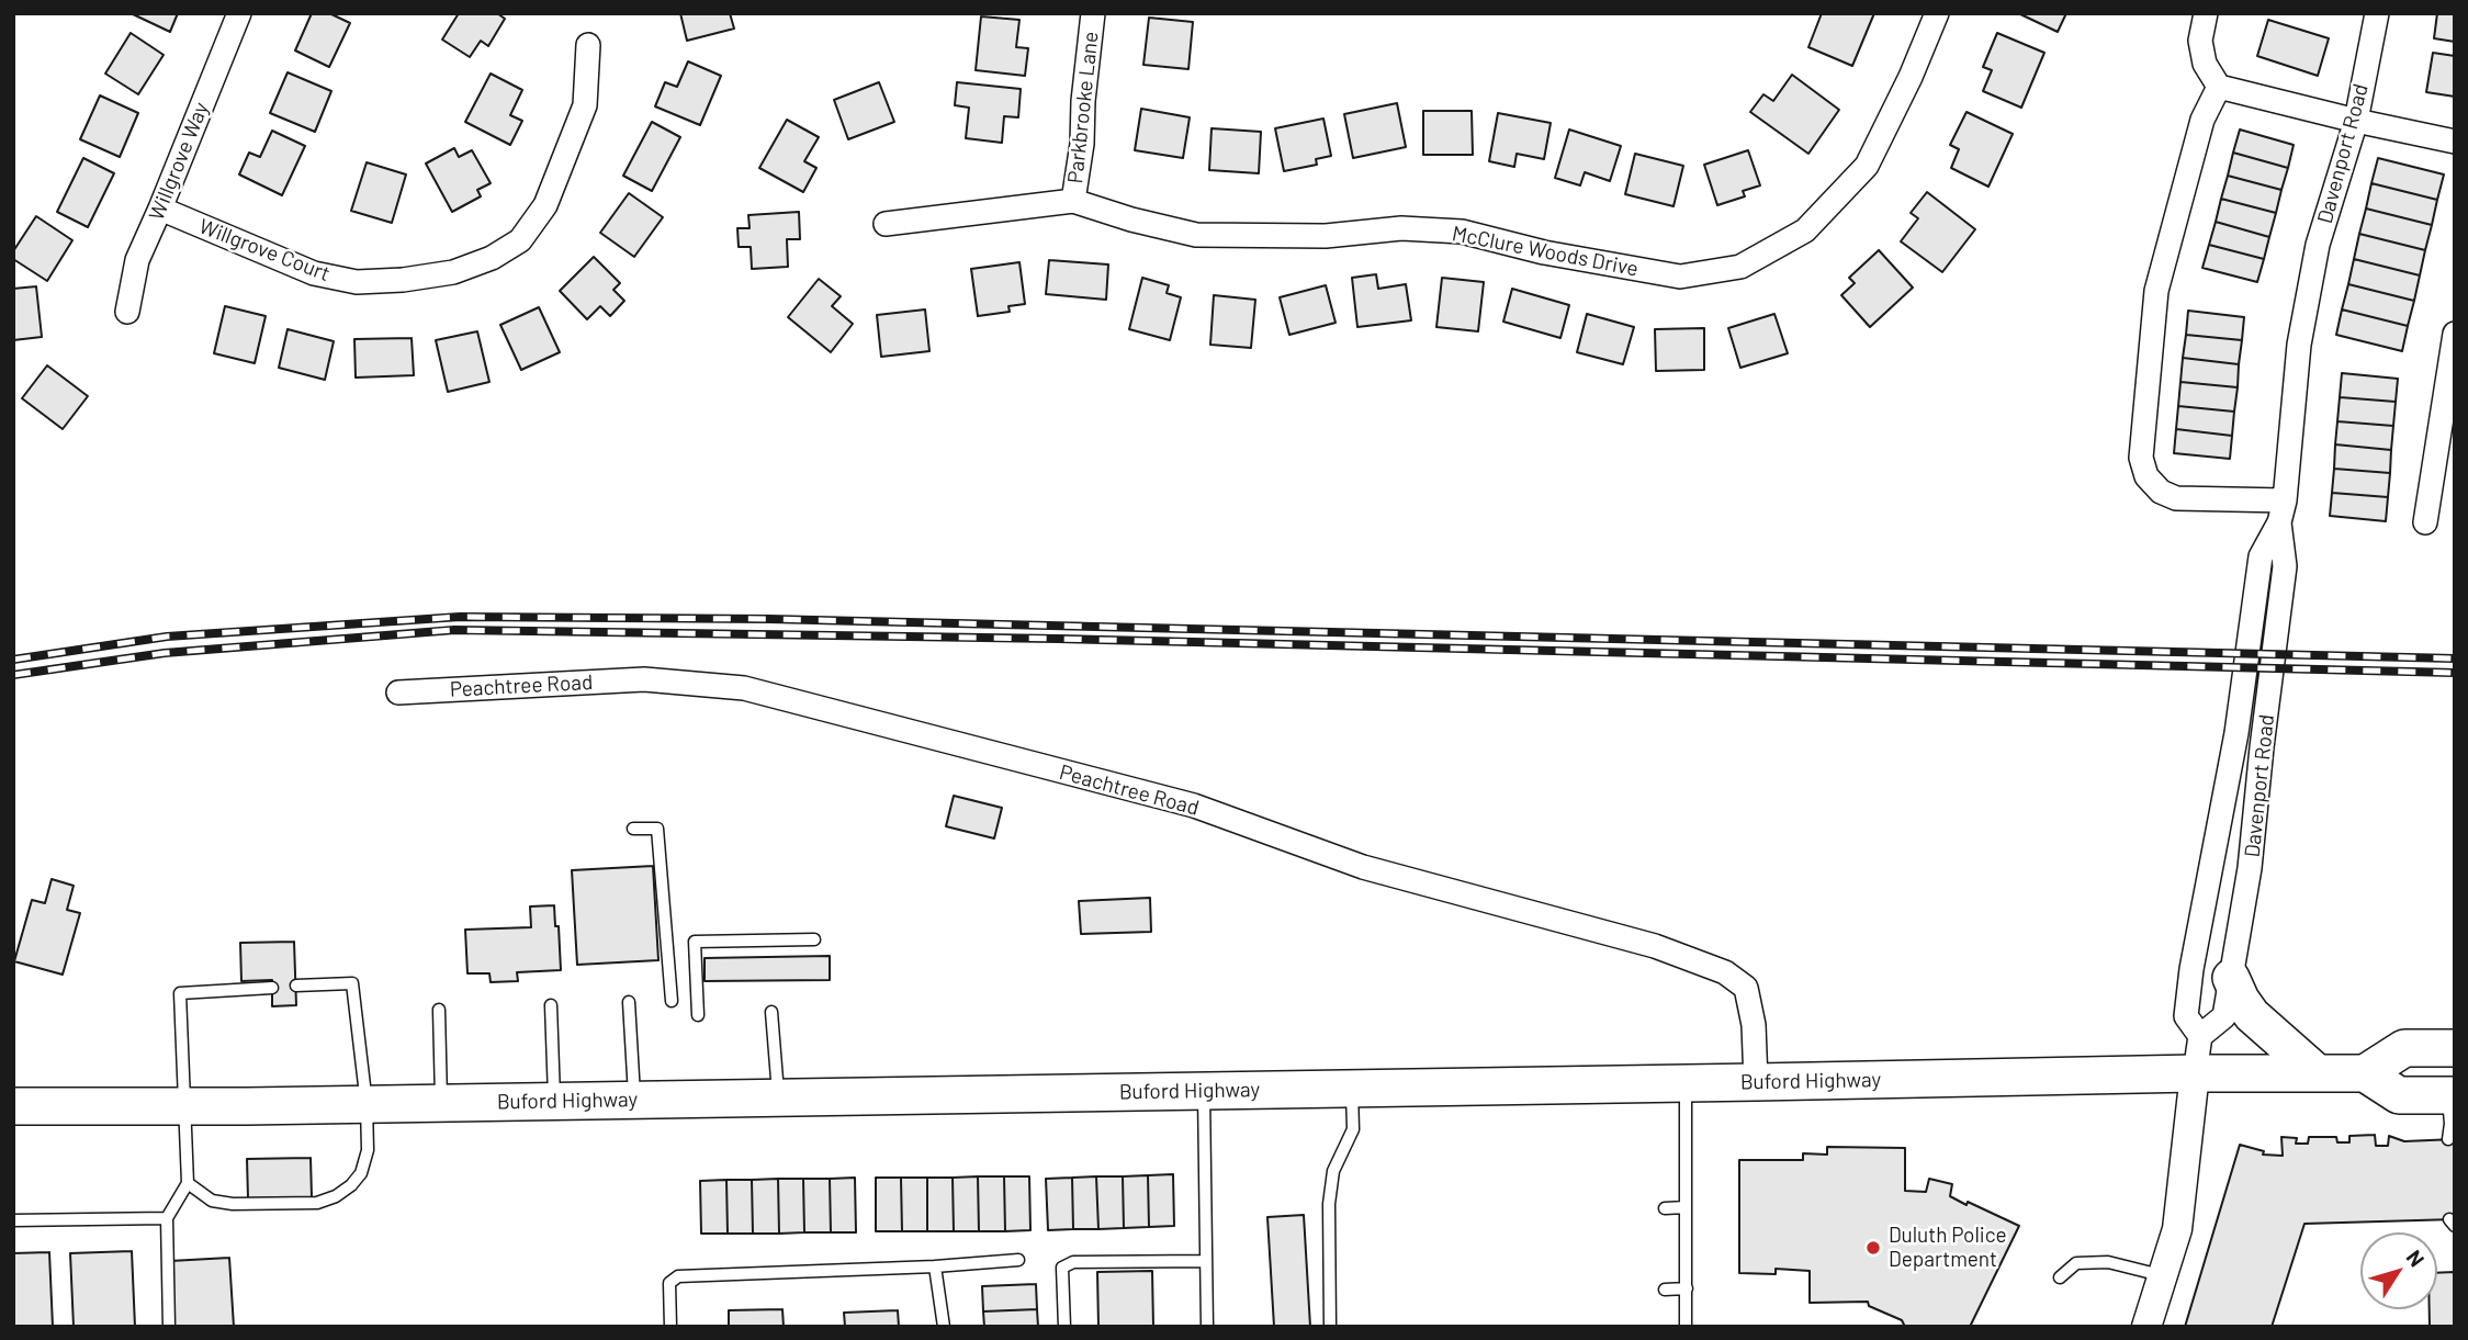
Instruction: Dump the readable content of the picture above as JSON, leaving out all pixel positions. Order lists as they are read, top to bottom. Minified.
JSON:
{"streets":{"main road":["Buford Highway"],"street":["Parkbrooke Lane","Davenport Road","Willgrove Way","Willgrove Court","McClure Woods Drive","Peachtree Road"]},"crossings":[["Parkbrooke Lane","McClure Woods Drive"],["Davenport Road","Buford Highway"],["Willgrove Way","Willgrove Court"],["Peachtree Road","Buford Highway"]],"places":["Duluth Police Department"],"north":"top right"}
